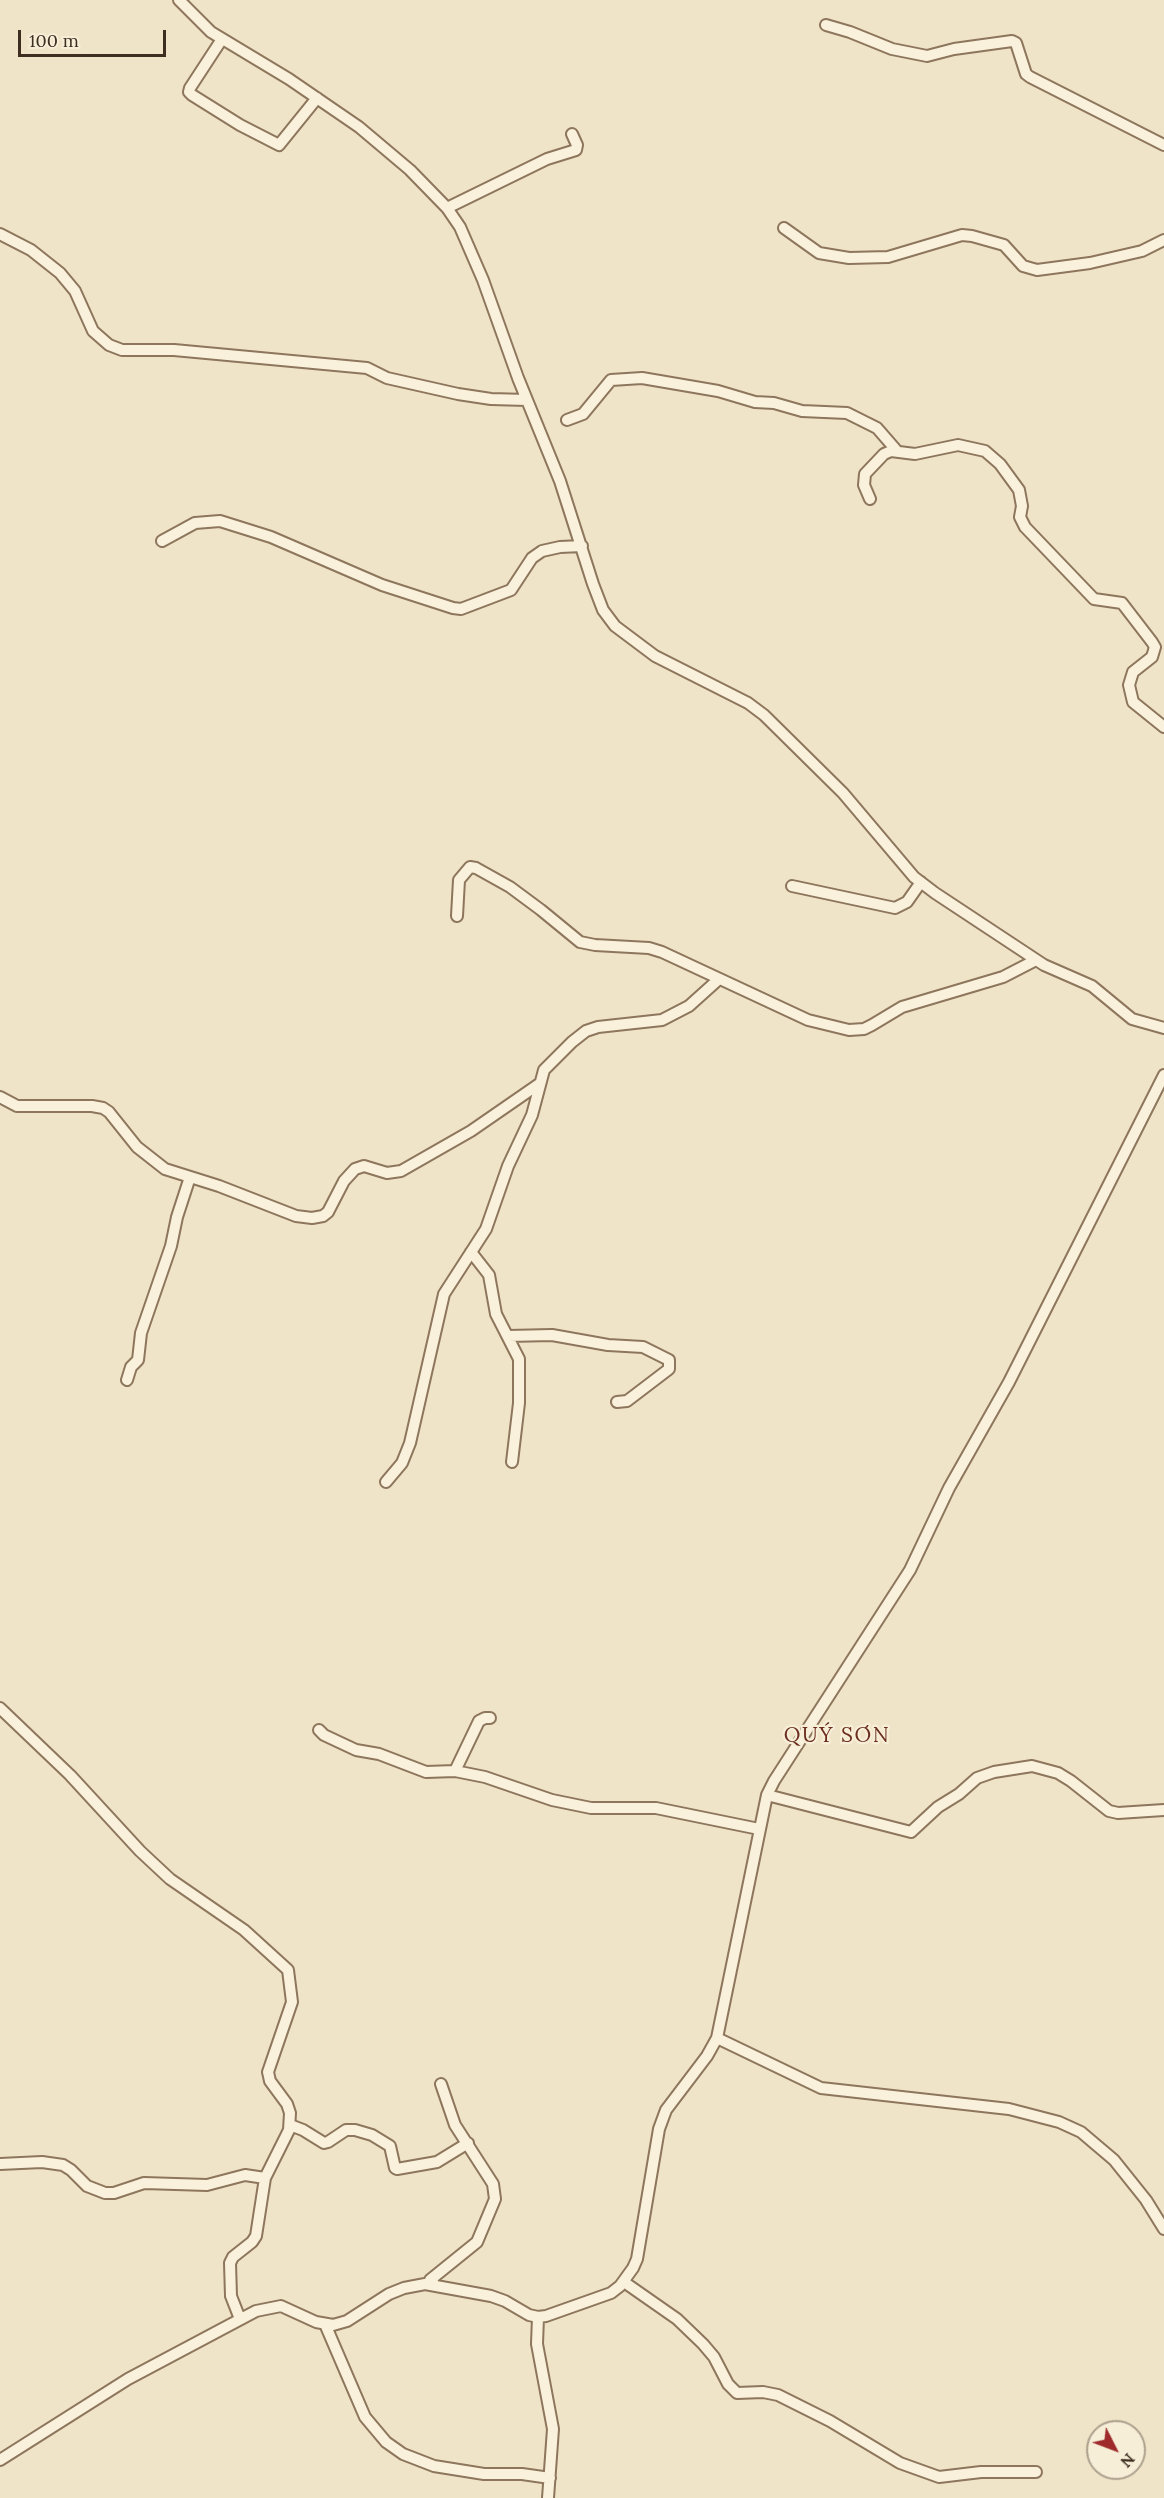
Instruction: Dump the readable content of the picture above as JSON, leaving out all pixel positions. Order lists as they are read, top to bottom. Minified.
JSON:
{"districts":["QUÝ SƠN"],"scale_bar":"100 m","north":"bottom right"}
